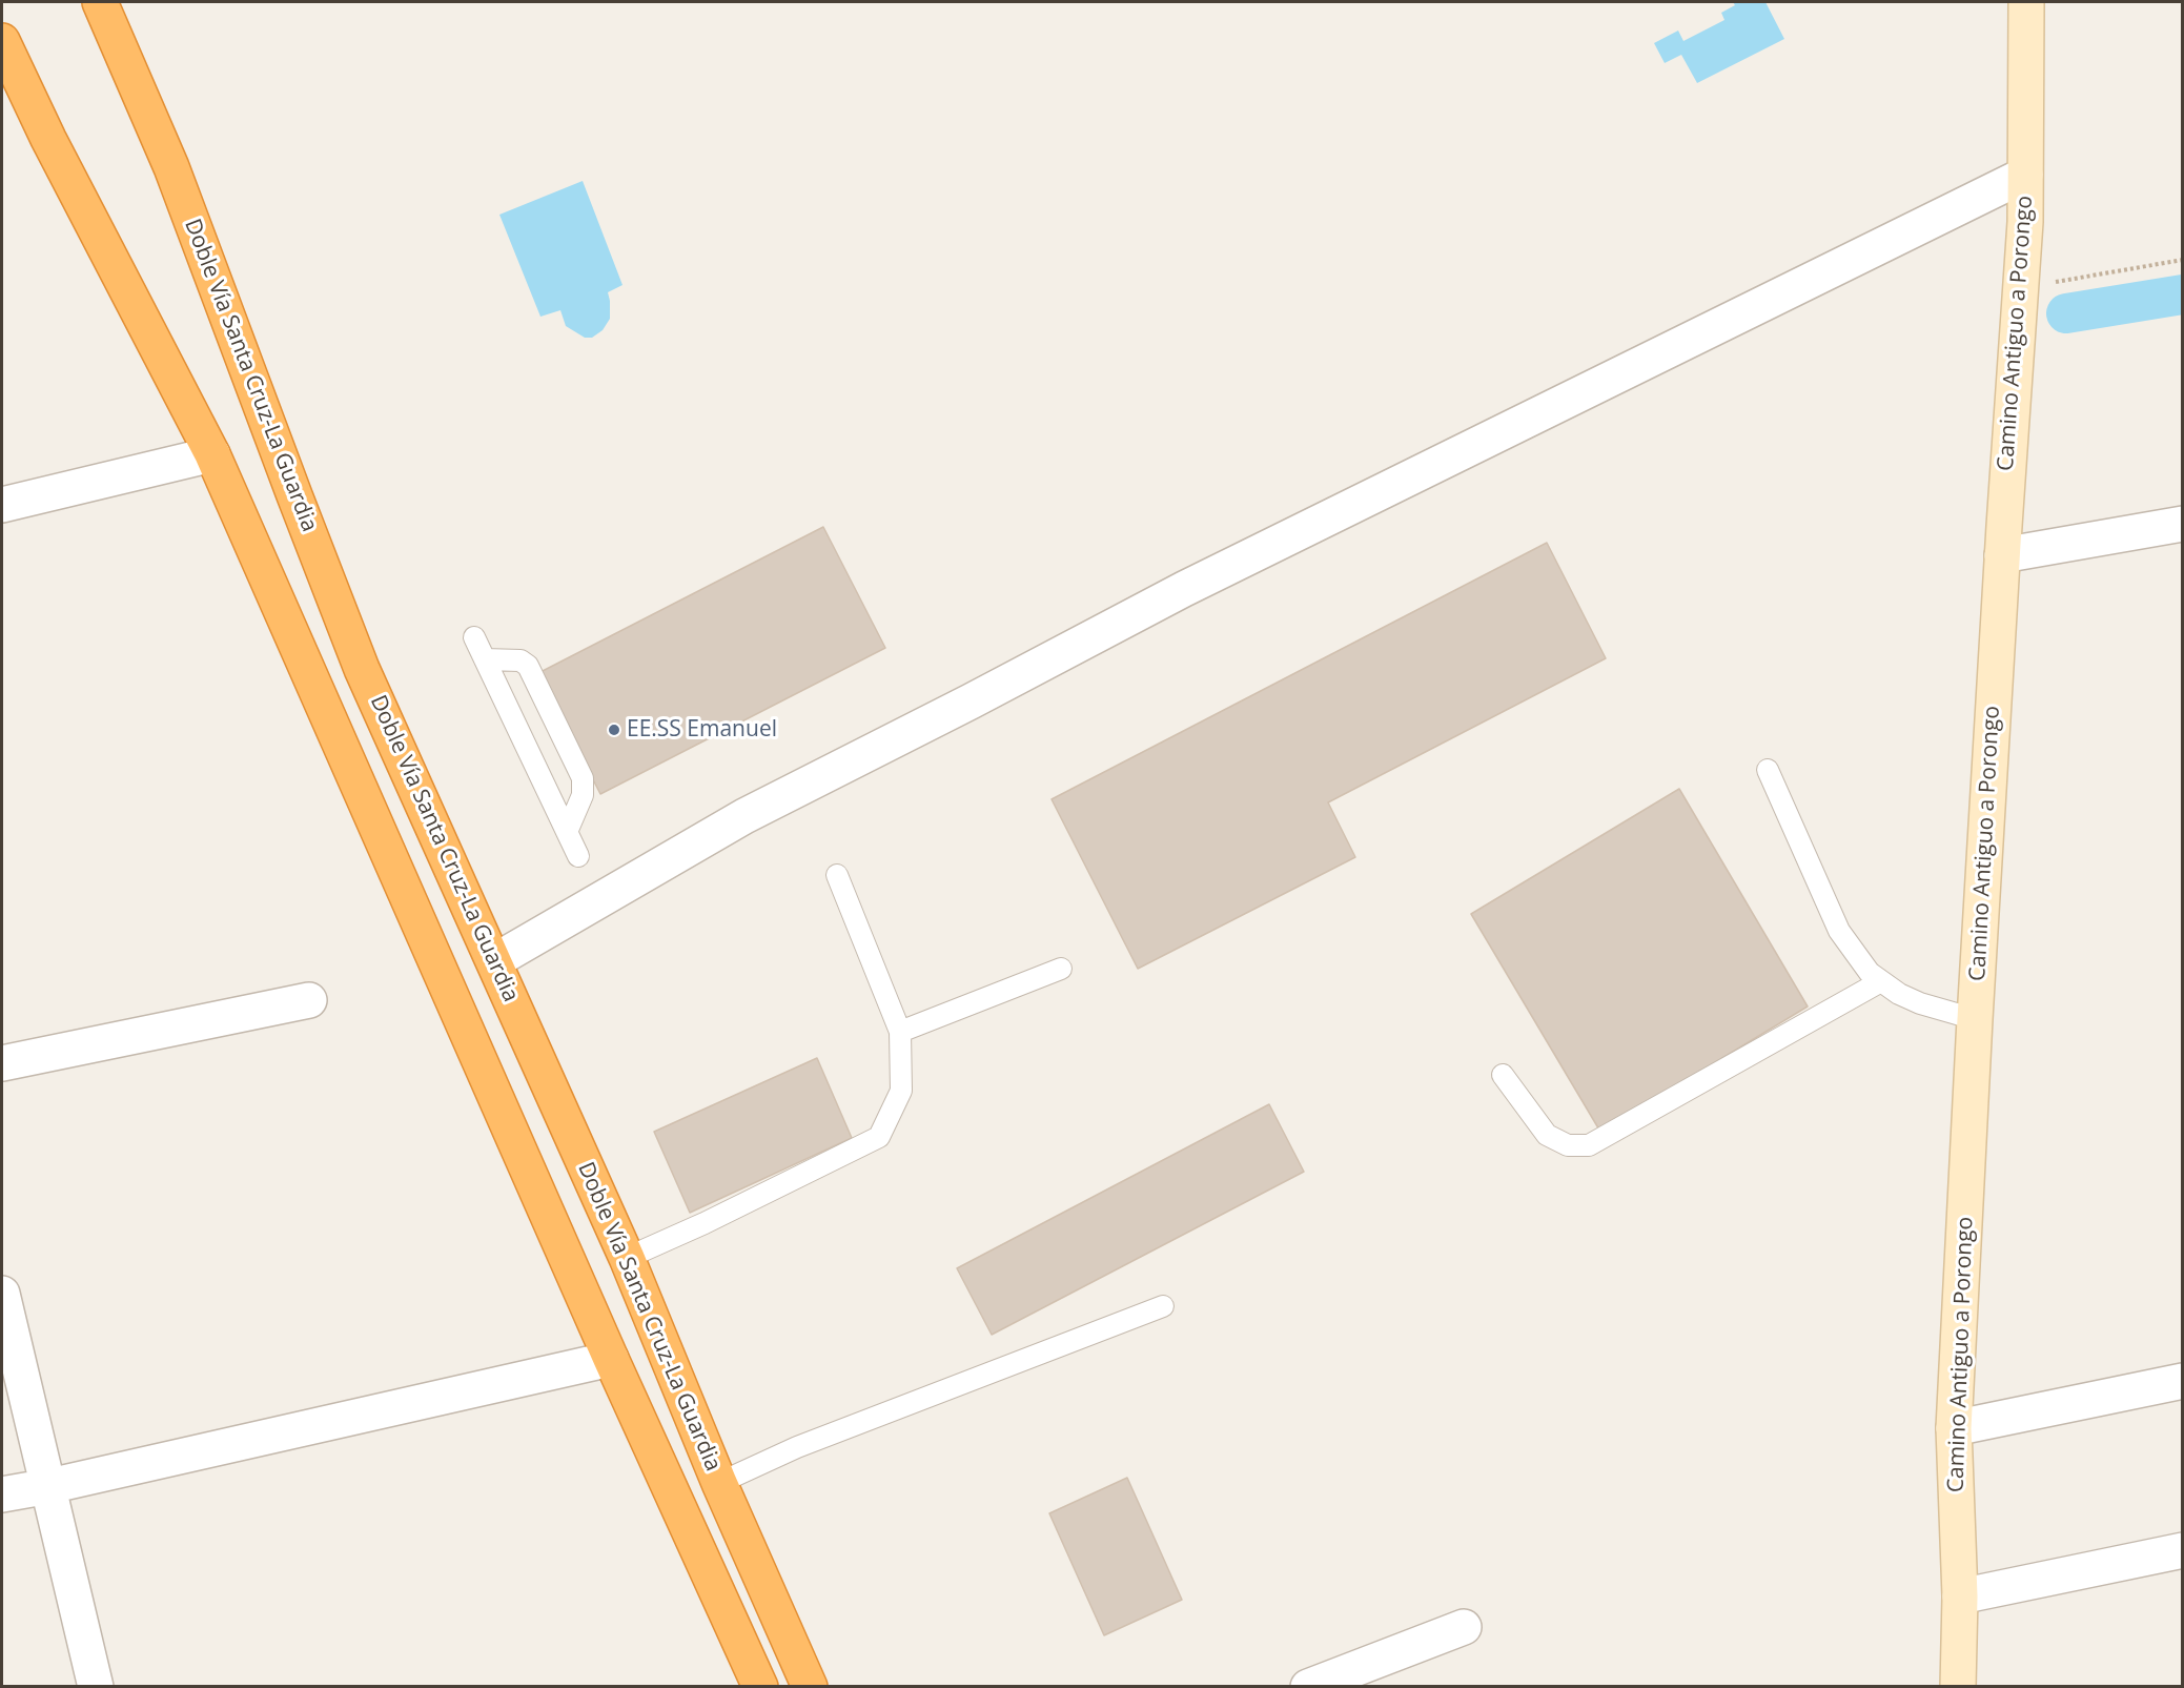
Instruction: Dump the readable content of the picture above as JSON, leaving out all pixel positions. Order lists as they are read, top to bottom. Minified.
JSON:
{"streets":{"highway":["Doble Vía Santa Cruz-La Guardia"],"street":["Camino Antiguo a Porongo"]},"places":["EE.SS Emanuel"]}
